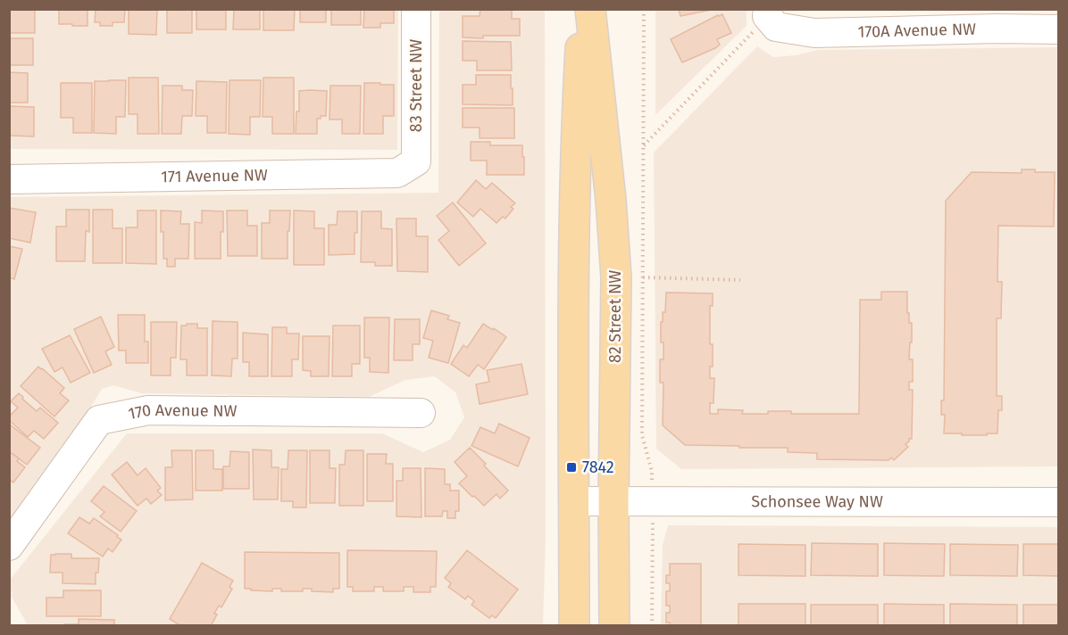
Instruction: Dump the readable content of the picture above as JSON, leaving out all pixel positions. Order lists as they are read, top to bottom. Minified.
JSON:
{"streets":{"main road":["82 Street NW"],"street":["170A Avenue NW","83 Street NW","171 Avenue NW","170 Avenue NW","Schonsee Way NW"]},"crossings":[["83 Street NW","171 Avenue NW"],["82 Street NW","Schonsee Way NW"]],"places":{"transit":["7842"]}}
